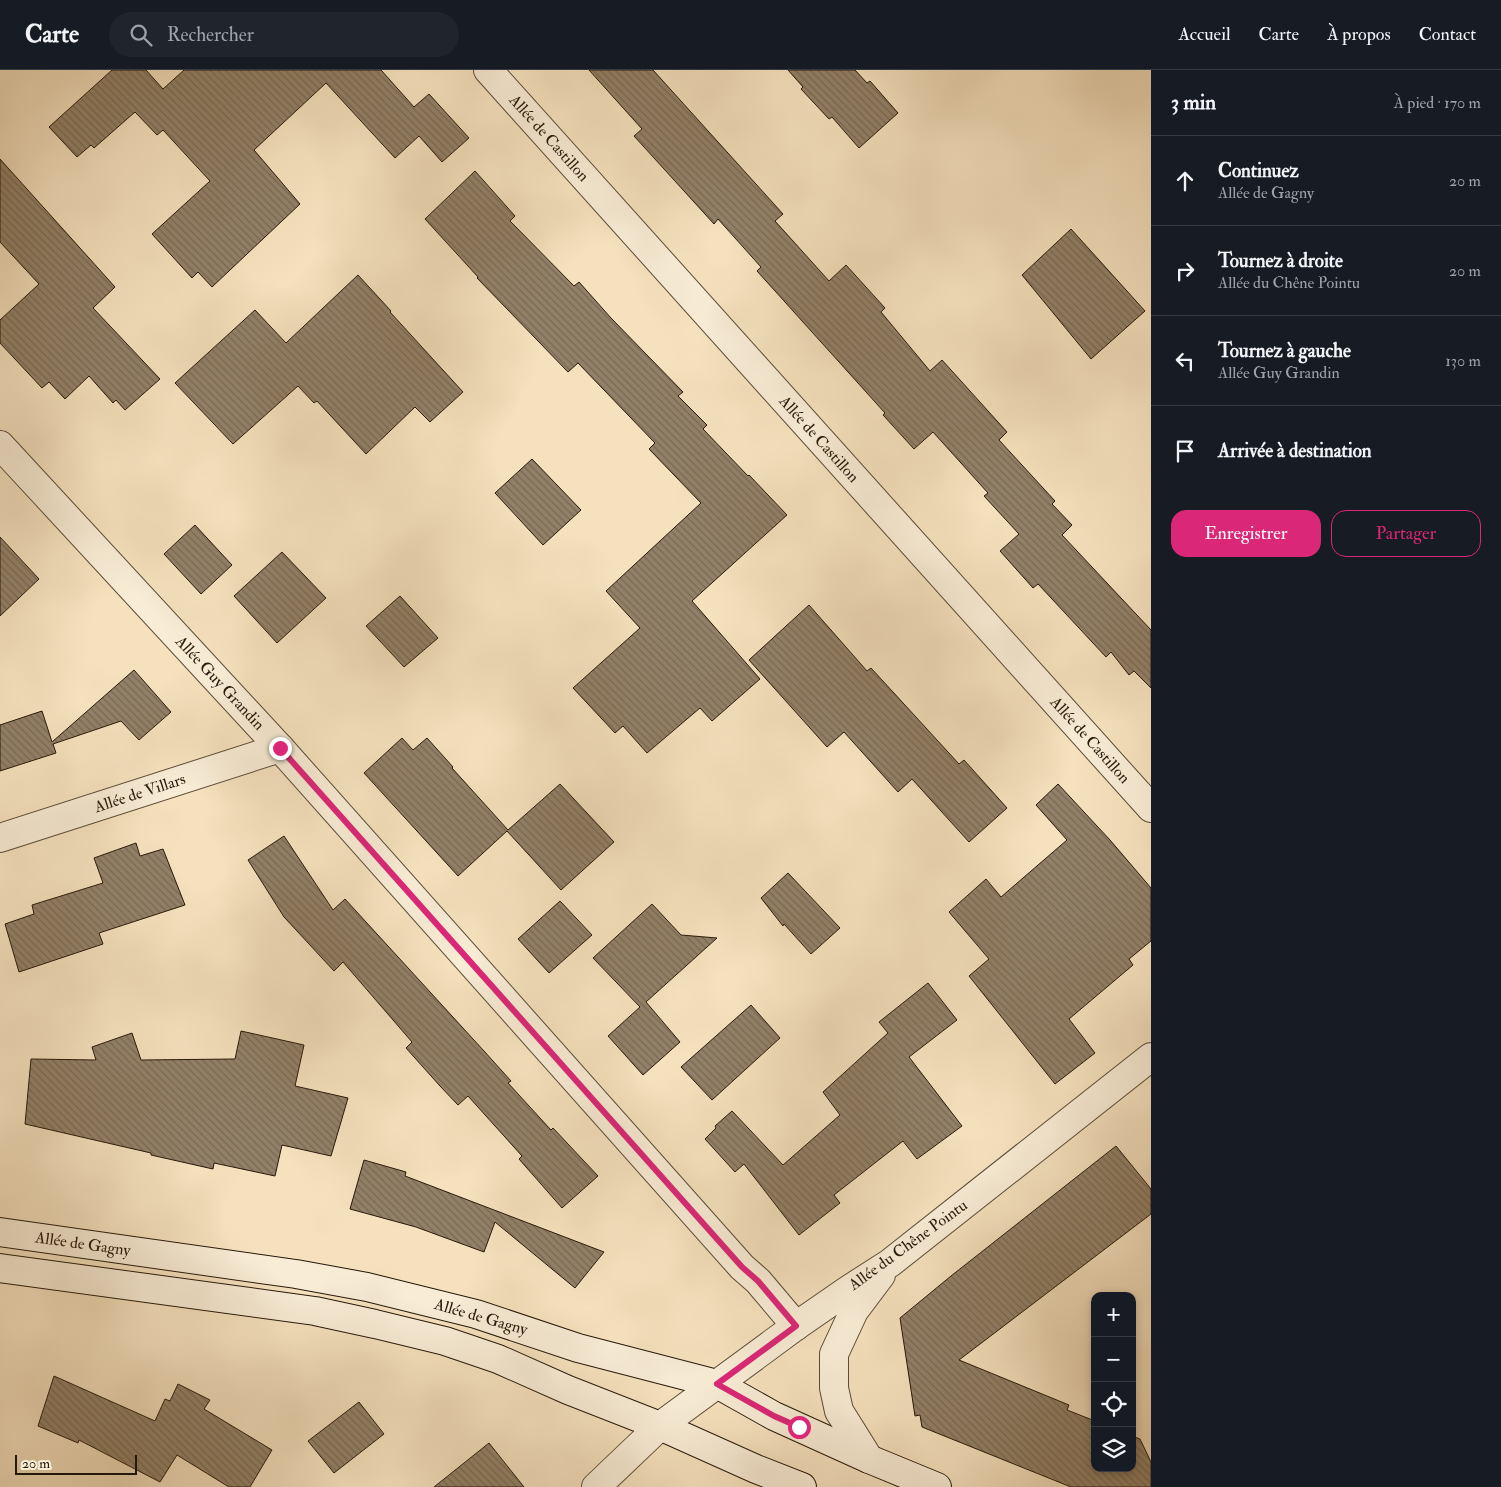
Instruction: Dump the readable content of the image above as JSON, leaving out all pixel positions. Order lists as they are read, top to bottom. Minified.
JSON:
{"streets":{"street":["Allée de Castillon","Allée Guy Grandin","Allée de Villars","Allée de Gagny","Allée du Chêne Pointu"]},"crossings":[["Allée Guy Grandin","Allée de Villars"],["Allée Guy Grandin","Allée du Chêne Pointu"],["Allée de Gagny","Allée du Chêne Pointu"]],"scale_bar":"20 m","page":{"header":"Carte","search":"Rechercher","nav":["Accueil","Carte","À propos","Contact"],"heading":["3 min","À pied · 170 m"],"list":[["Continuez","Allée de Gagny","20 m"],["Tournez à droite","Allée du Chêne Pointu","20 m"],["Tournez à gauche","Allée Guy Grandin","130 m"],"Arrivée à destination"],"buttons":["Enregistrer","Partager"],"map_buttons":["+","−"],"scale":"20 m"}}
